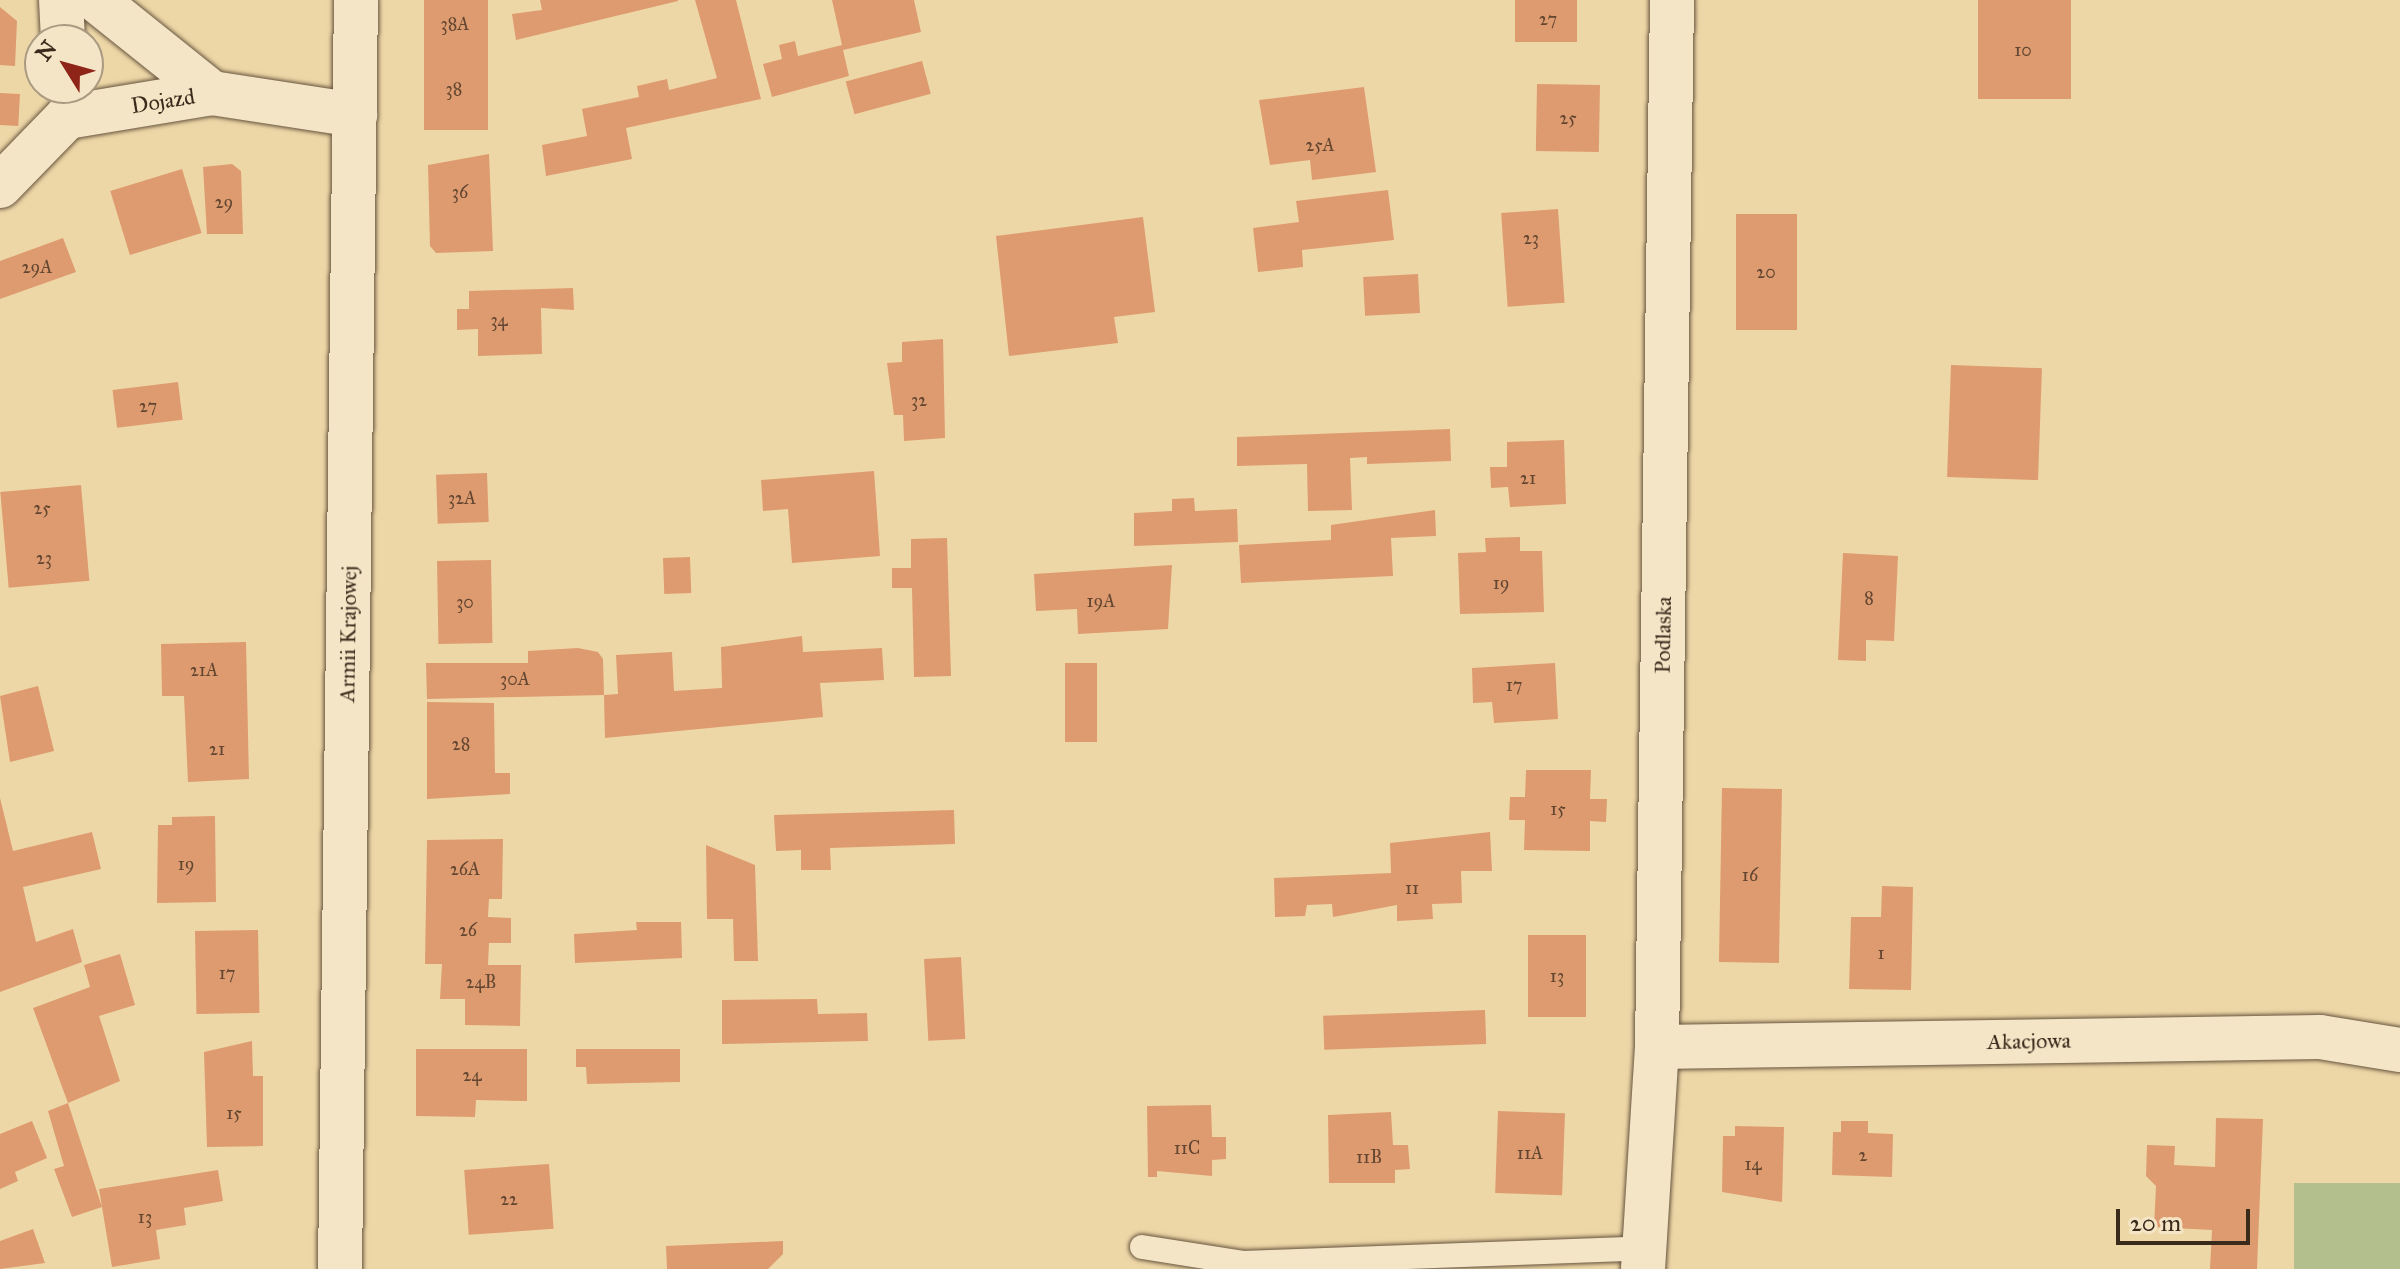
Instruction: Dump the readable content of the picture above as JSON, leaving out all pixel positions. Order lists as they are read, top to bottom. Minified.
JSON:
{"streets":{"street":["Dojazd","Armii Krajowej","Podlaska","Akacjowa"]},"crossings":[["Dojazd","Armii Krajowej"],["Podlaska","Akacjowa"]],"house_numbers":["27","38A","10","38","25","25A","36","29","23","29A","20","34","32","27","21","32A","25","23","19","8","19A","30","21A","30A","17","28","21","15","19","26A","16","11","26","1","17","13","24B","24","15","11C","11A","2","11B","14","22","13"],"scale_bar":"20 m","north":"top left"}
